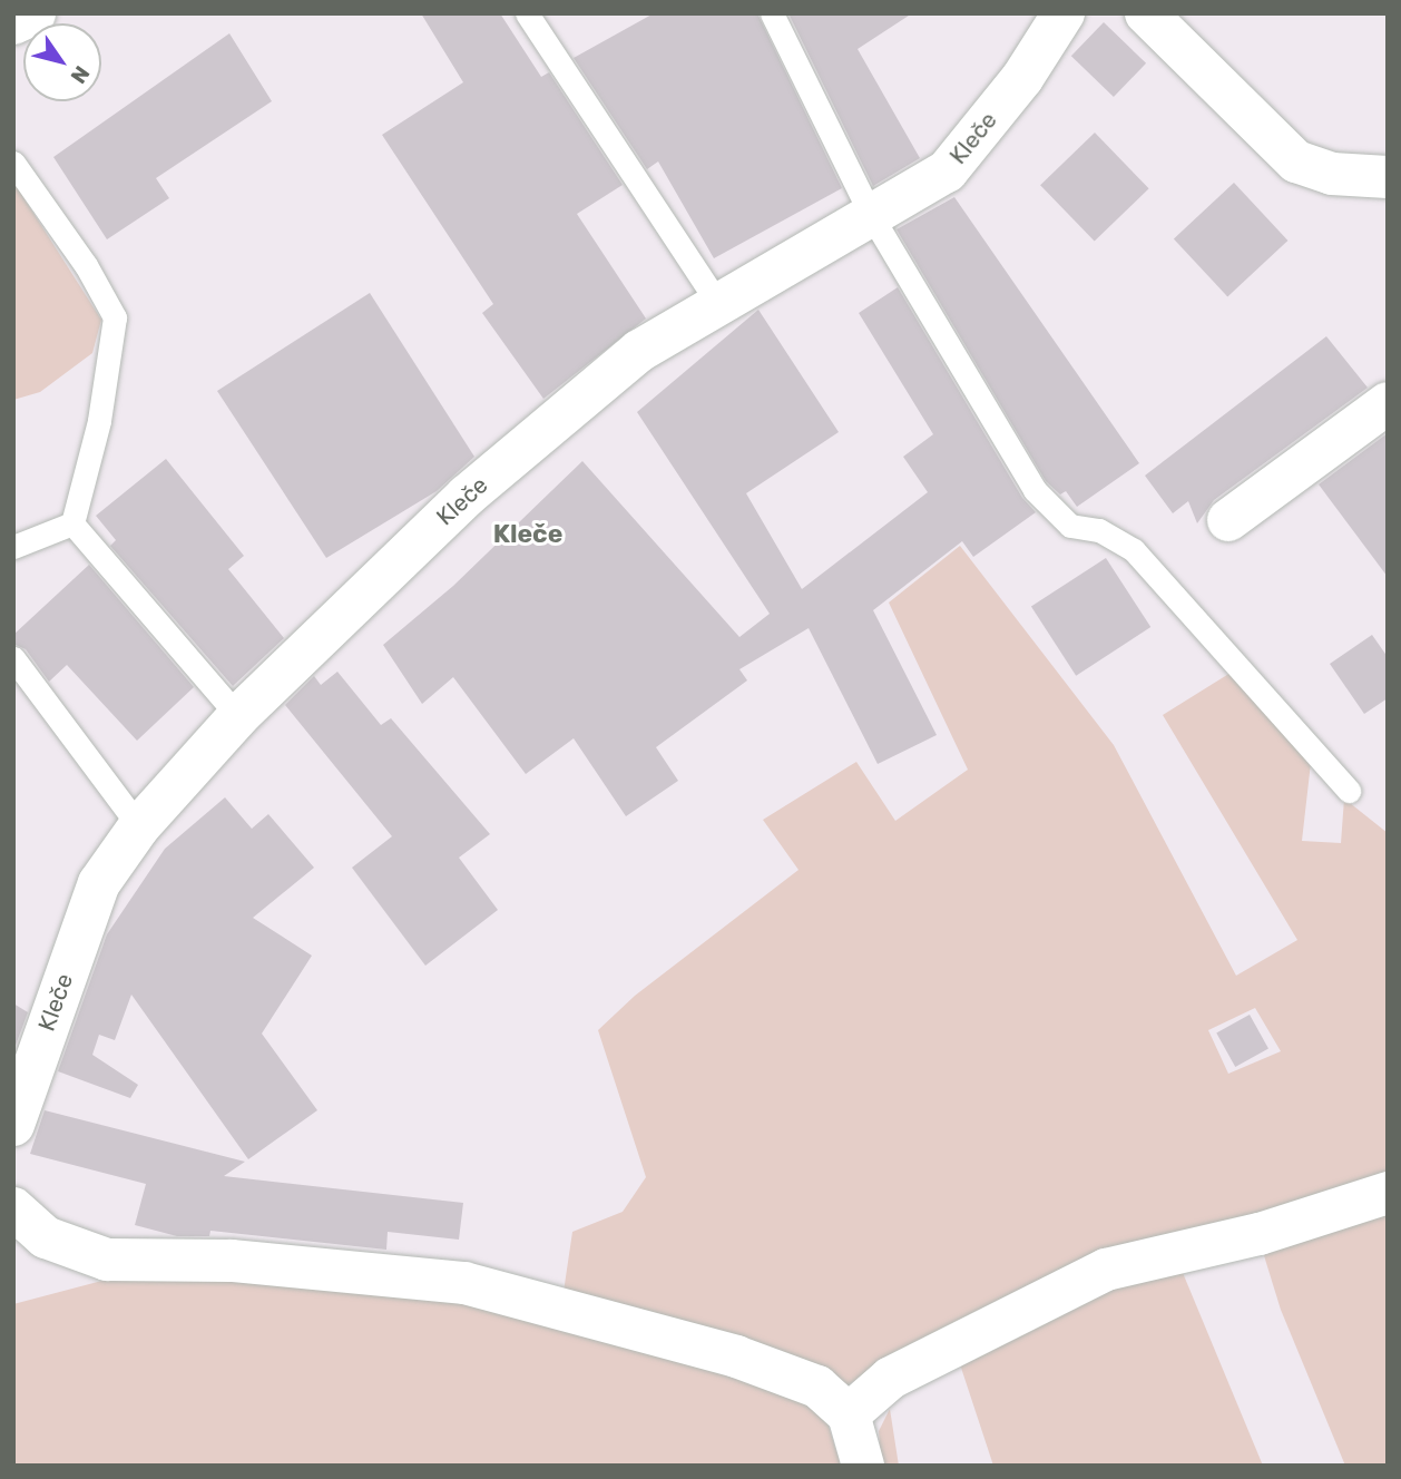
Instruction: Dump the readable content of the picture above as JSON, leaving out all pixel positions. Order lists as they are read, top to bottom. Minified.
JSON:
{"streets":{"street":["Kleče"]},"districts":["Kleče"],"north":"bottom right"}
